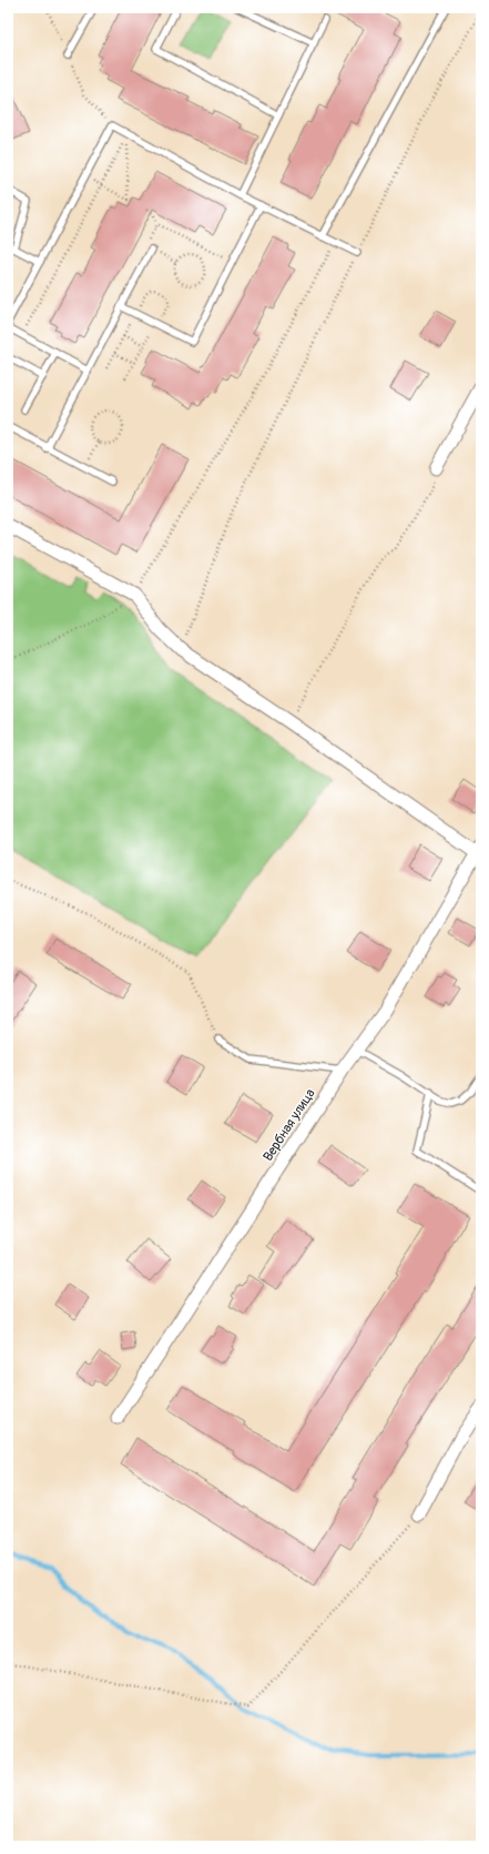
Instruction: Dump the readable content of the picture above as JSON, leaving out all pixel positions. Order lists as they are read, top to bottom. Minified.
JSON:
{"streets":{"street":["Вербная улица"]}}
